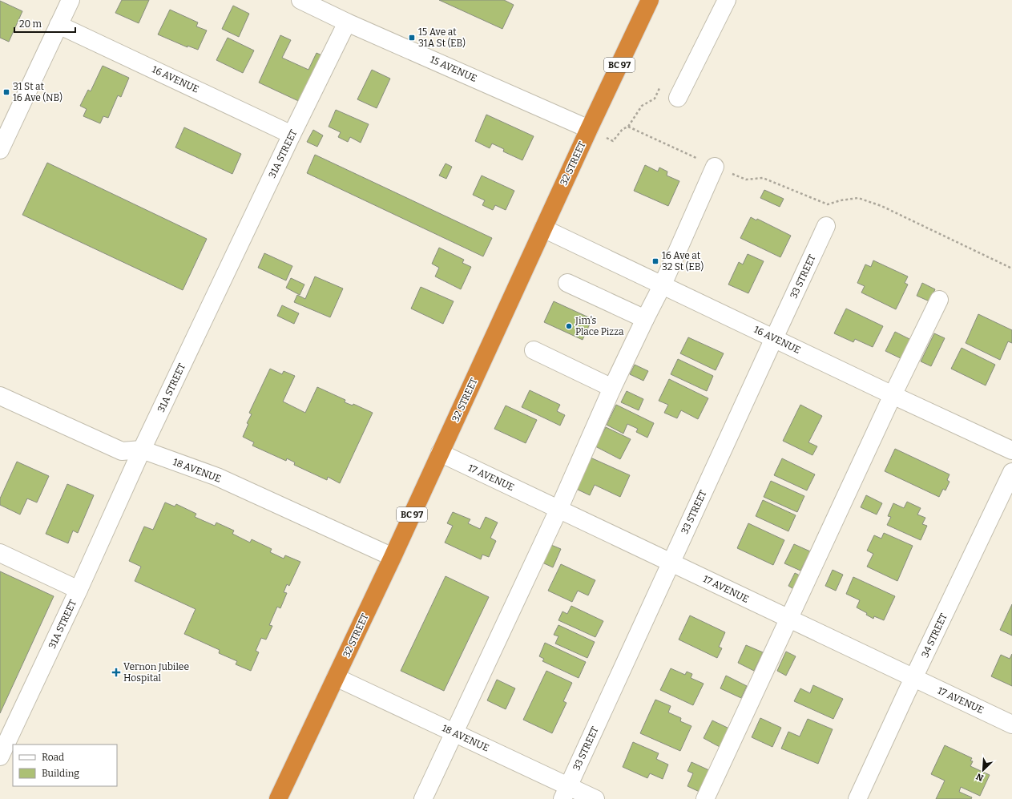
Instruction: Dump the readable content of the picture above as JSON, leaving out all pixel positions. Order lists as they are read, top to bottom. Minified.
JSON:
{"streets":{"highway":["BC 97","32 STREET"],"street":["15 AVENUE","16 AVENUE","31A STREET","33 STREET","18 AVENUE","17 AVENUE","34 STREET"]},"crossings":[["15 AVENUE","31A STREET"],["15 AVENUE","32 STREET"],["16 AVENUE","31A STREET"],["16 AVENUE","32 STREET"],["16 AVENUE","33 STREET"],["31A STREET","18 AVENUE"],["32 STREET","18 AVENUE"],["32 STREET","17 AVENUE"],["33 STREET","18 AVENUE"],["33 STREET","17 AVENUE"],["17 AVENUE","34 STREET"]],"places":{"transit":["15 Ave at 31A St (EB)","31 St at 16 Ave (NB)","16 Ave at 32 St (EB)"],"other":["Jim's Place Pizza"],"health":["Vernon Jubilee Hospital"]},"legend":["Road","Building"],"scale_bar":"20 m","north":"bottom left"}
